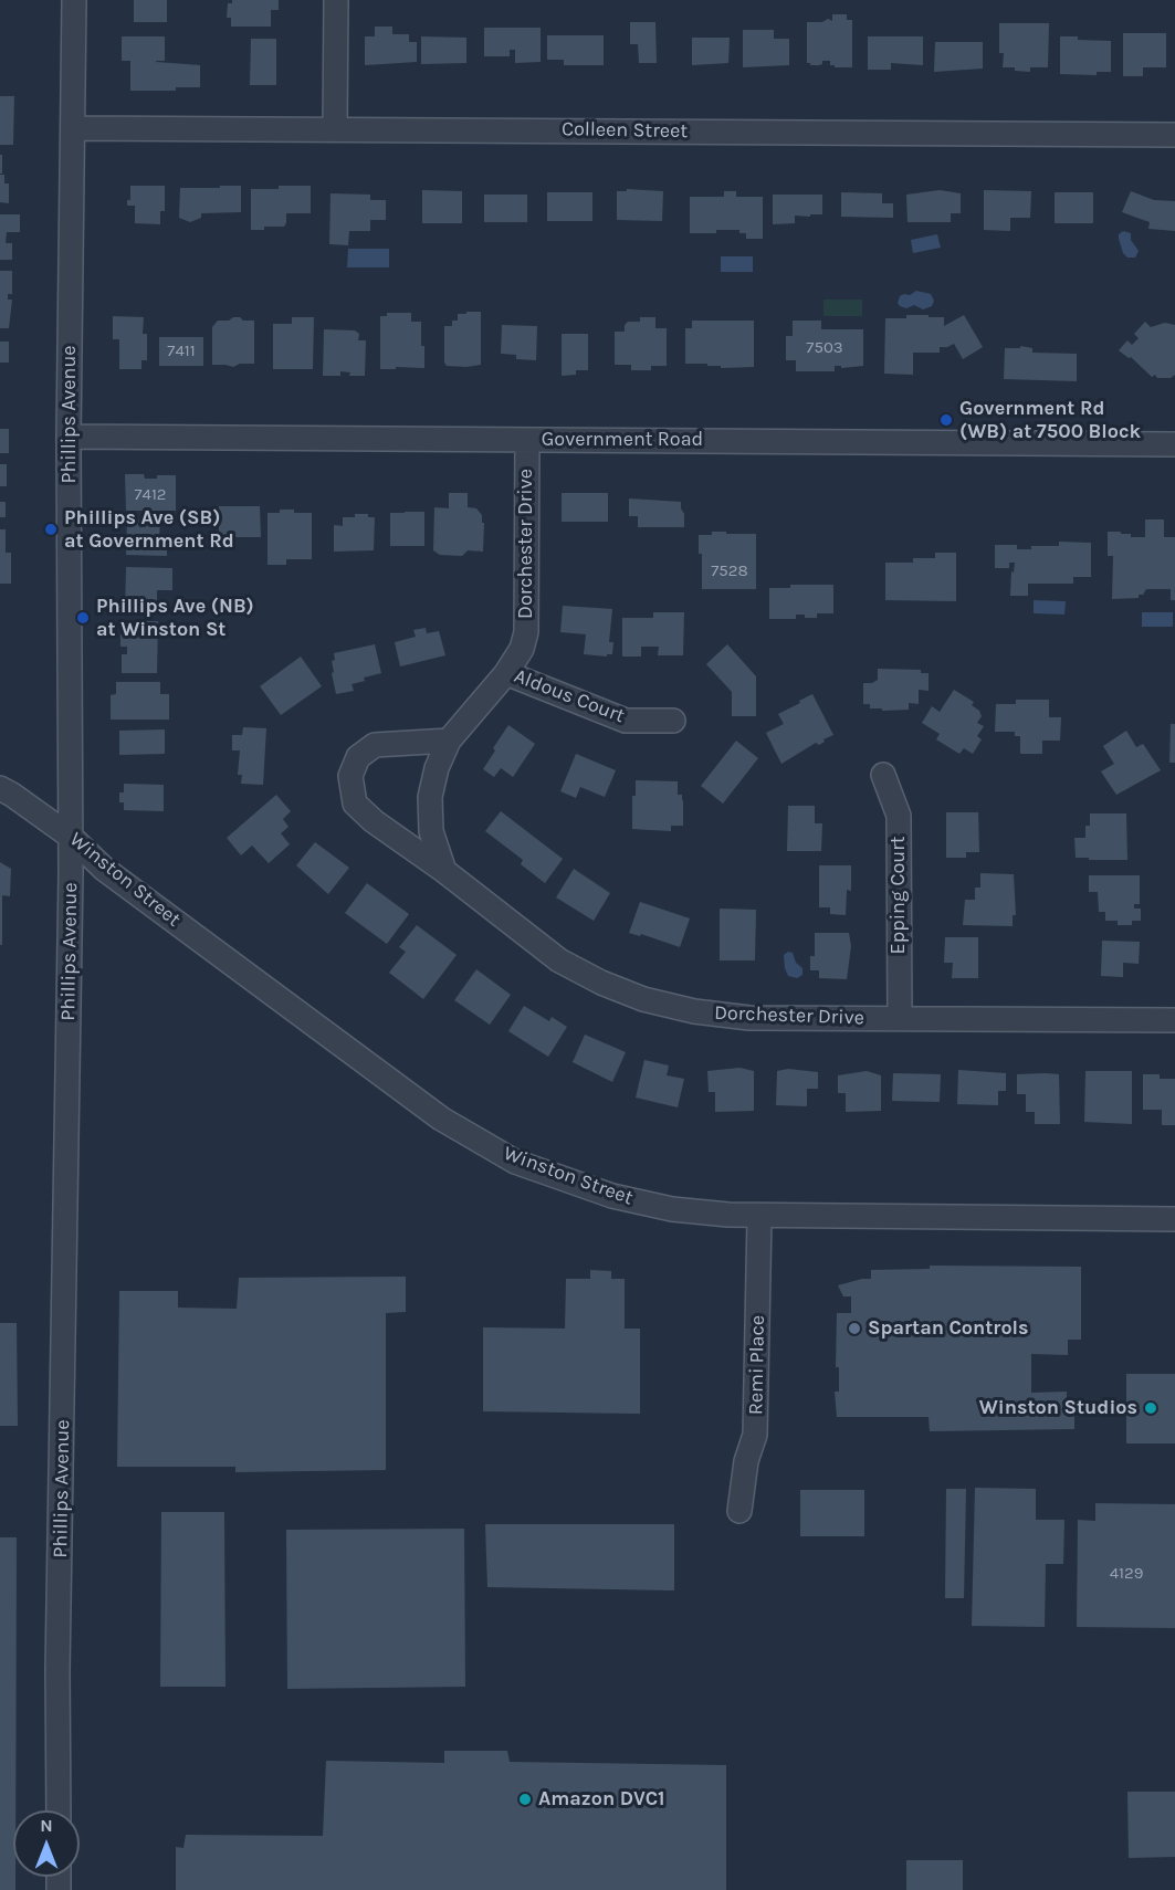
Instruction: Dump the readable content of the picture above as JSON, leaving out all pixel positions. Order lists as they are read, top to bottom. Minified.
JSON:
{"streets":{"street":["Colleen Street","Phillips Avenue","Government Road","Dorchester Drive","Aldous Court","Winston Street","Epping Court","Remi Place"]},"crossings":[["Colleen Street","Phillips Avenue"],["Phillips Avenue","Government Road"],["Phillips Avenue","Winston Street"],["Government Road","Dorchester Drive"],["Dorchester Drive","Aldous Court"],["Dorchester Drive","Epping Court"],["Winston Street","Remi Place"]],"places":["Government Rd (WB) at 7500 Block","Phillips Ave (SB) at Government Rd","Phillips Ave (NB) at Winston St","Spartan Controls","Winston Studios","Amazon DVC1"],"house_numbers":["7503","7411","7412","7528","4129"],"north":"top"}
